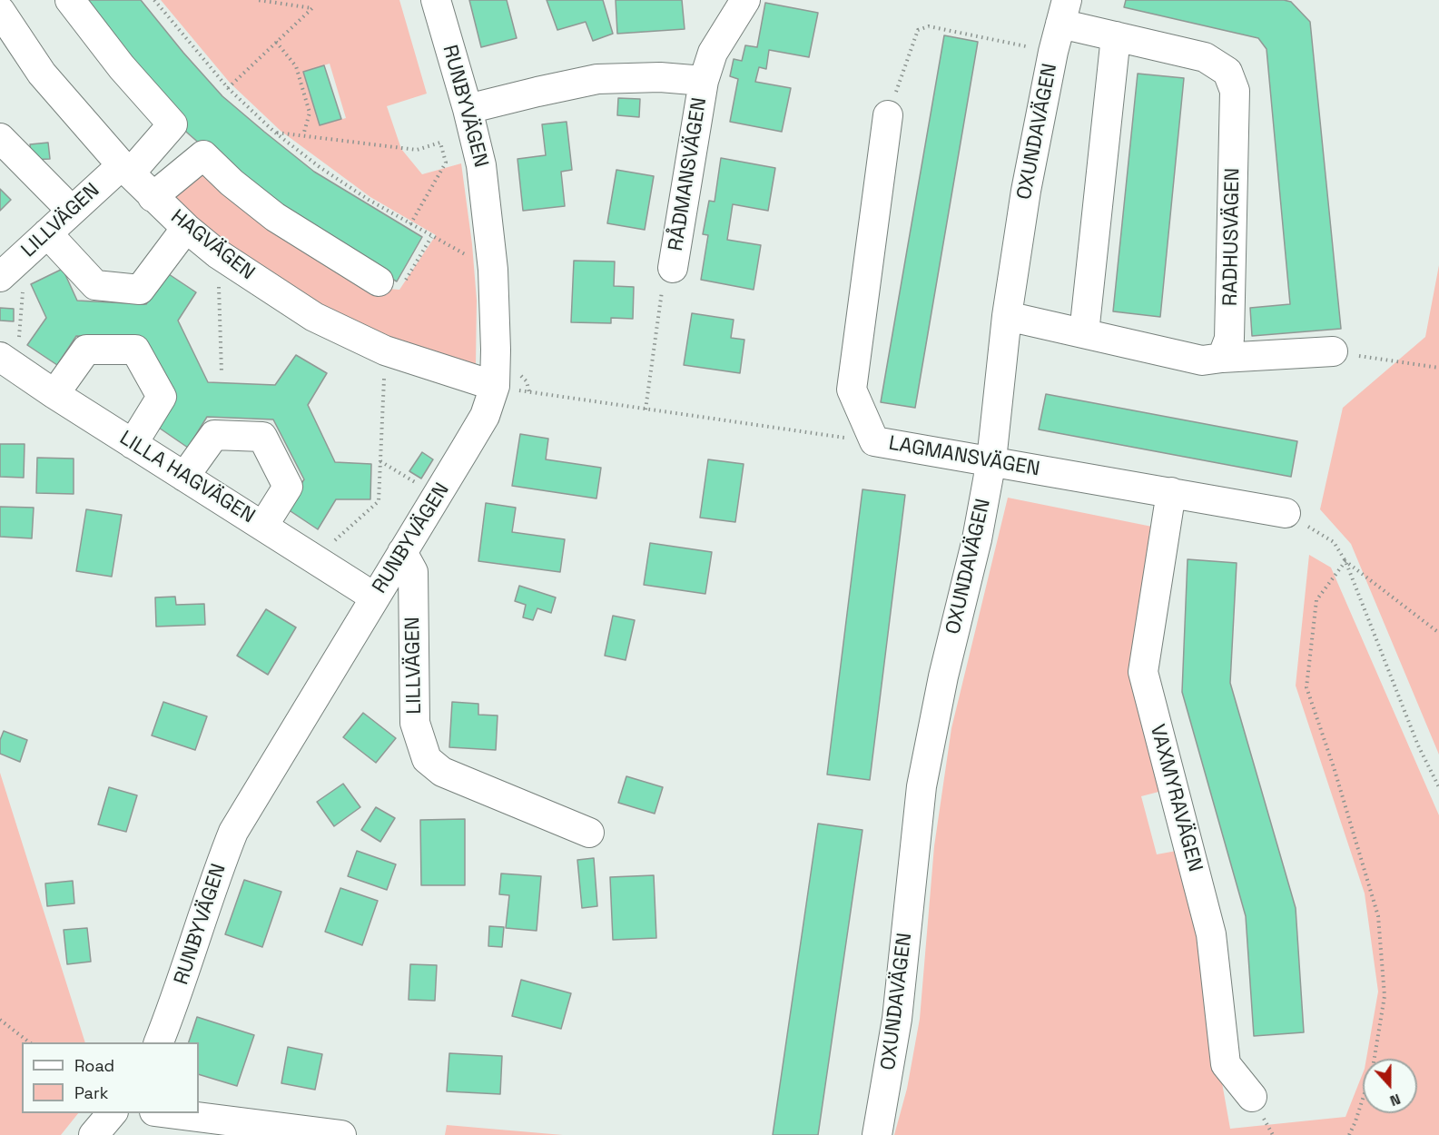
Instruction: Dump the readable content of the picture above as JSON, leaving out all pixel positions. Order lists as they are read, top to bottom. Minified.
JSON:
{"streets":{"street":["RUNBYVÄGEN","OXUNDAVÄGEN","RÅDMANSVÄGEN","LILLVÄGEN","RADHUSVÄGEN","HAGVÄGEN","LAGMANSVÄGEN","LILLA HAGVÄGEN","VAXMYRAVÄGEN"]},"crossings":[["RUNBYVÄGEN","RÅDMANSVÄGEN"],["RUNBYVÄGEN","LILLVÄGEN"],["RUNBYVÄGEN","HAGVÄGEN"],["RUNBYVÄGEN","LILLA HAGVÄGEN"],["OXUNDAVÄGEN","RADHUSVÄGEN"],["OXUNDAVÄGEN","LAGMANSVÄGEN"],["LILLVÄGEN","HAGVÄGEN"],["LAGMANSVÄGEN","VAXMYRAVÄGEN"]],"legend":["Road","Park"],"north":"bottom"}
